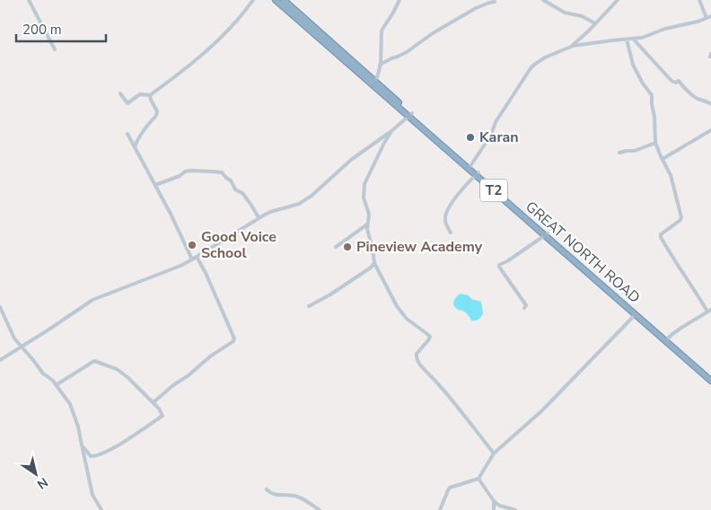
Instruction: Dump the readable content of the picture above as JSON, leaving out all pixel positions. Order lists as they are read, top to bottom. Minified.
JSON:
{"streets":{"highway":["T2","GREAT NORTH ROAD"]},"places":["Karan","Good Voice School","Pineview Academy"],"scale_bar":"200 m","north":"bottom right"}
